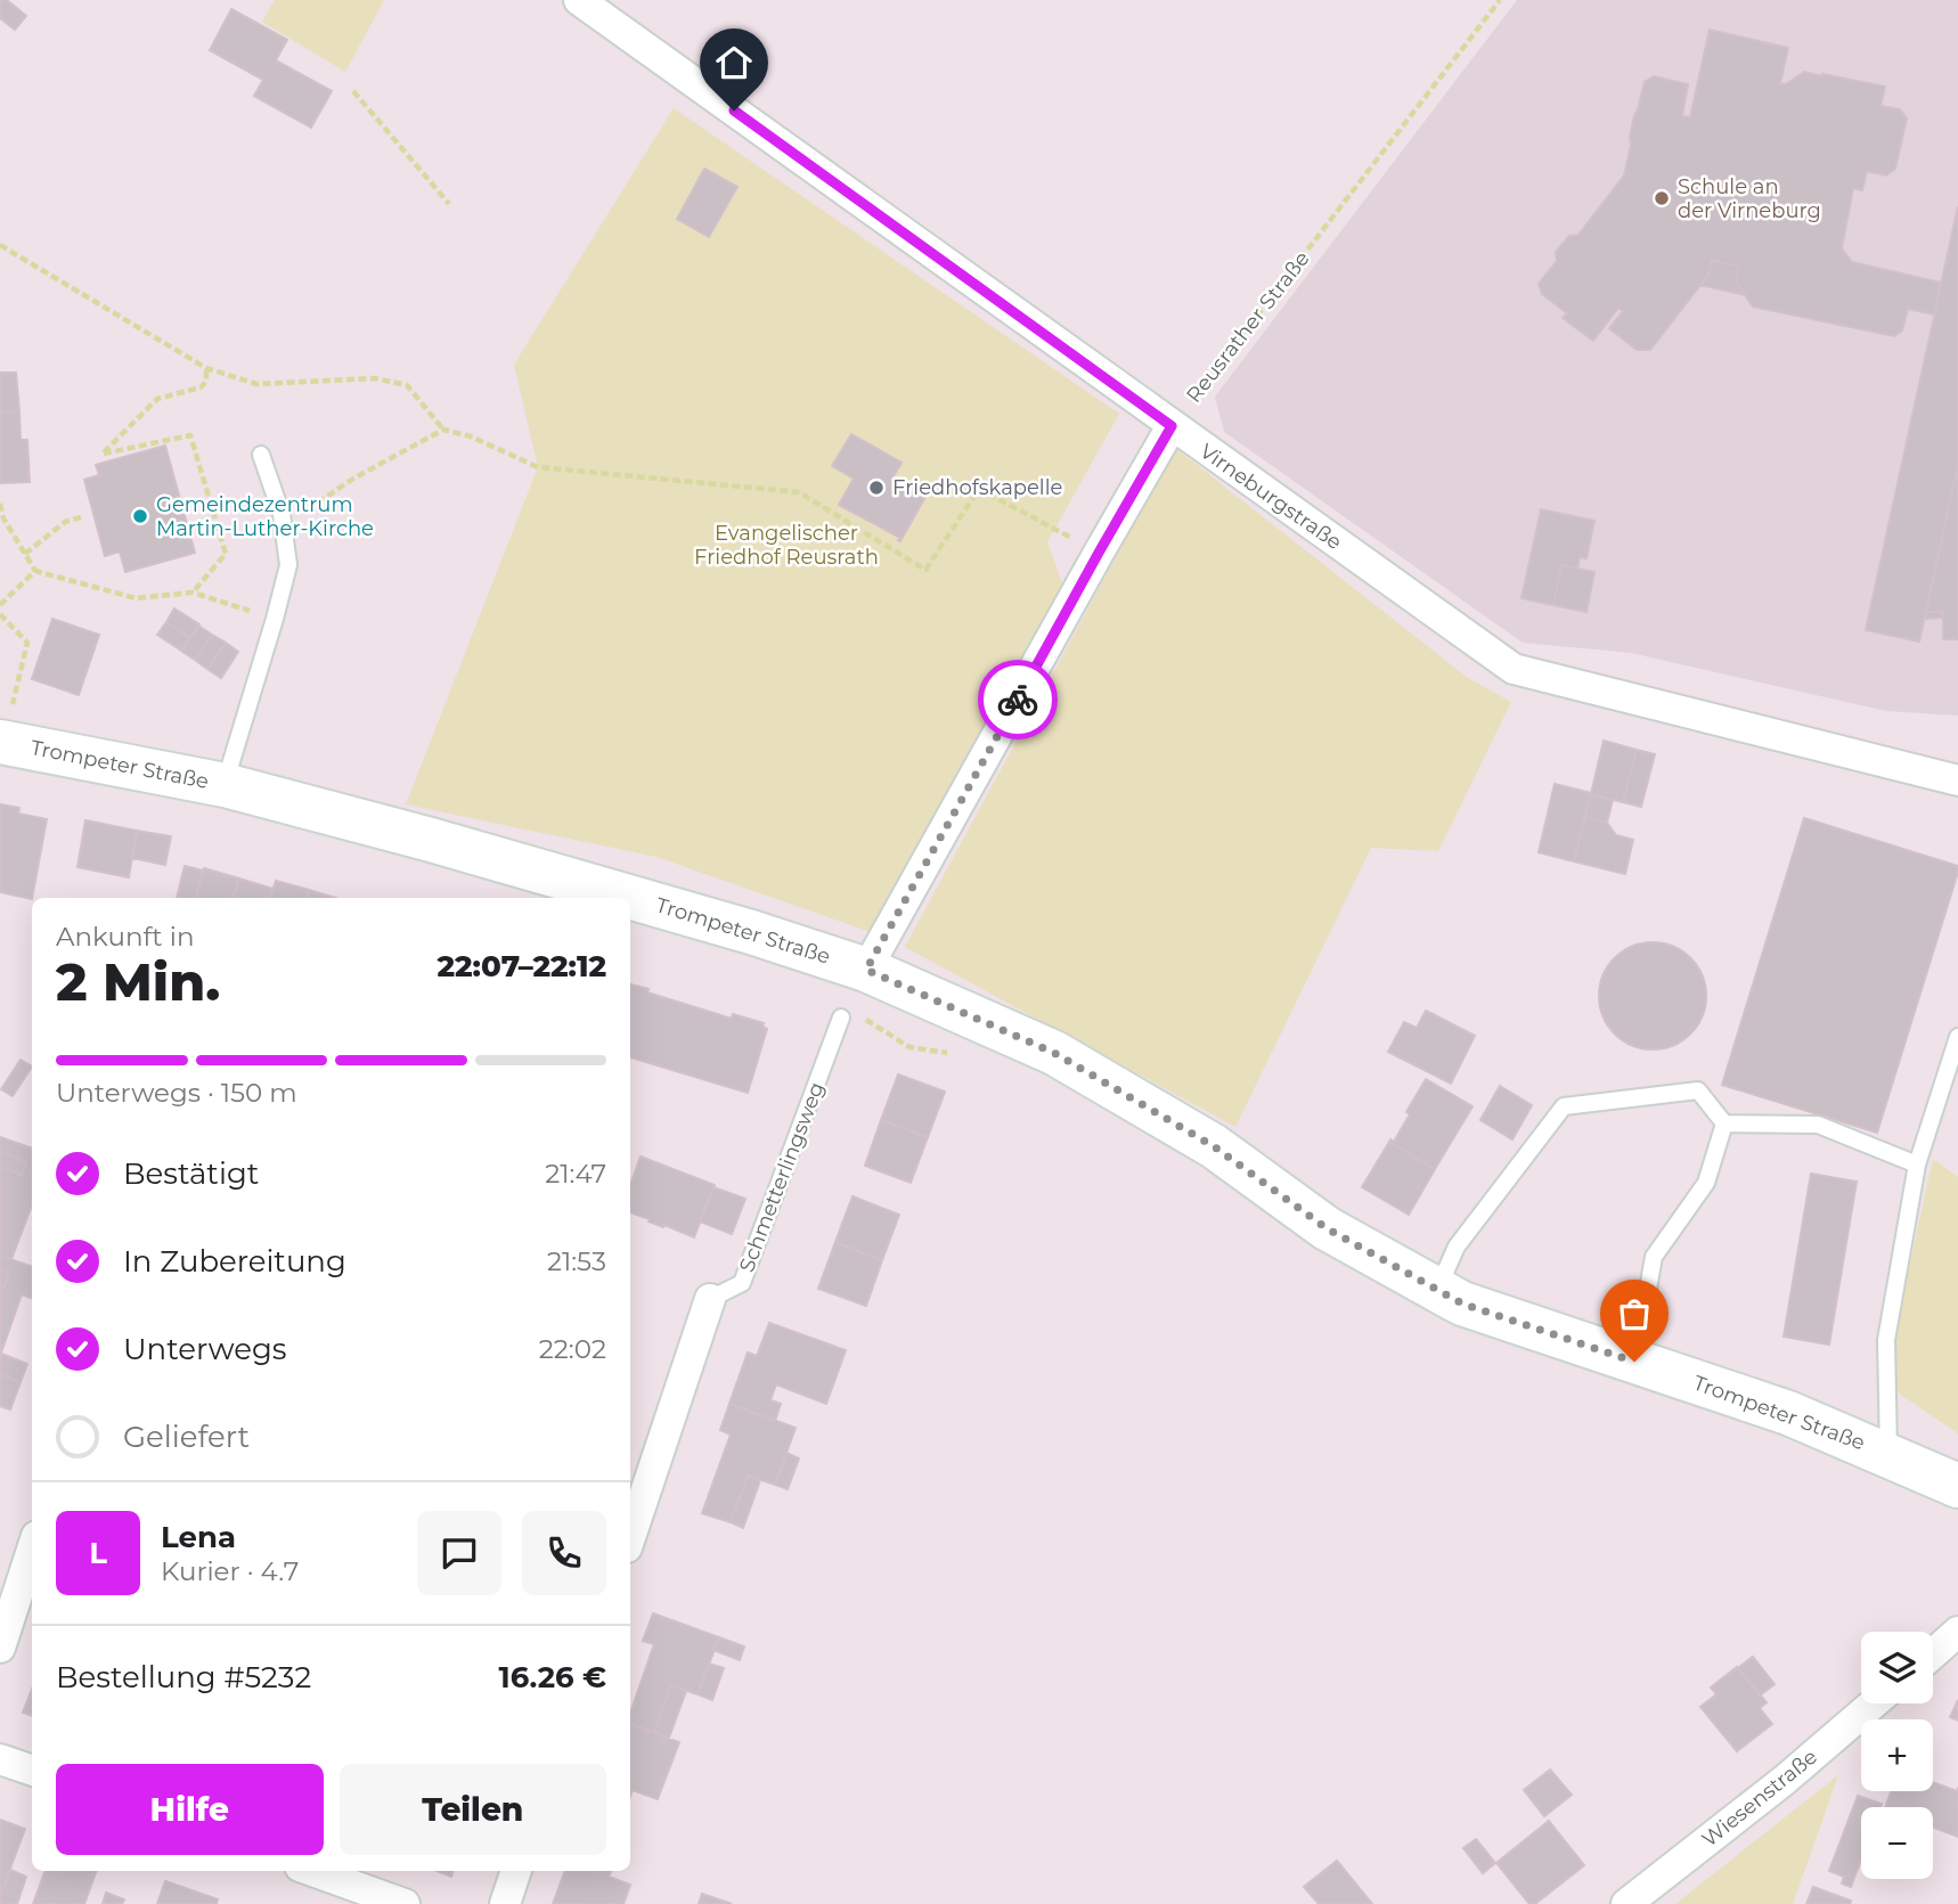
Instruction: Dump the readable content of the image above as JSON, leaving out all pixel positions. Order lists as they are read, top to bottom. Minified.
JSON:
{"streets":{"main road":["Trompeter Straße"],"street":["Virneburgstraße","Schmetterlingsweg","Wiesenstraße"],"path":["Reusrather Straße"]},"crossings":[["Reusrather Straße","Virneburgstraße"]],"parks":["Evangelischer Friedhof Reusrath"],"places":["Schule an der Virneburg","Friedhofskapelle","Gemeindezentrum Martin-Luther-Kirche"],"page":{"heading":["2 Min.","Ankunft in","22:07–22:12"],"panel":["Lena","Kurier · 4.7","Bestellung #5232","16.26 €"],"bar":"Unterwegs · 150 m","list":[["Bestätigt","21:47"],["In Zubereitung","21:53"],["Unterwegs","22:02"],"Geliefert"],"round":"L","map_buttons":["+","−"],"buttons":["Hilfe","Teilen"]}}
